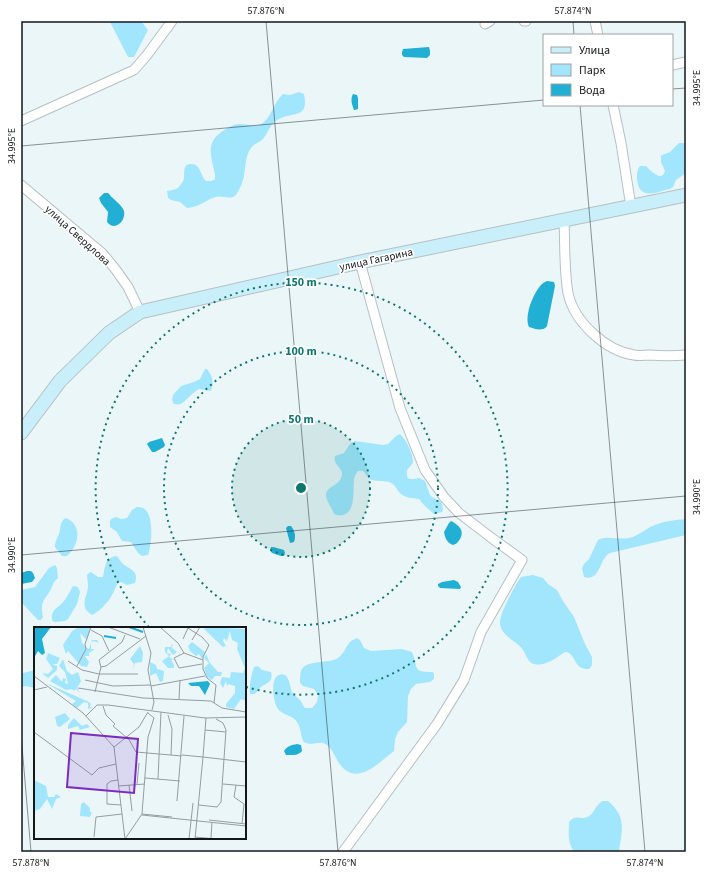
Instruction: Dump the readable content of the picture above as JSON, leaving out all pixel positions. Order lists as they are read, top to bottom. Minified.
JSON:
{"streets":{"main road":["улица Гагарина"],"street":["улица Свердлова"]},"crossings":[["улица Свердлова","улица Гагарина"]],"legend":["Улица","Парк","Вода"],"coordinates":["57.876°N","57.874°N","34.995°E","34.990°E","57.878°N"],"rings":["150 m","100 m","50 m"]}
